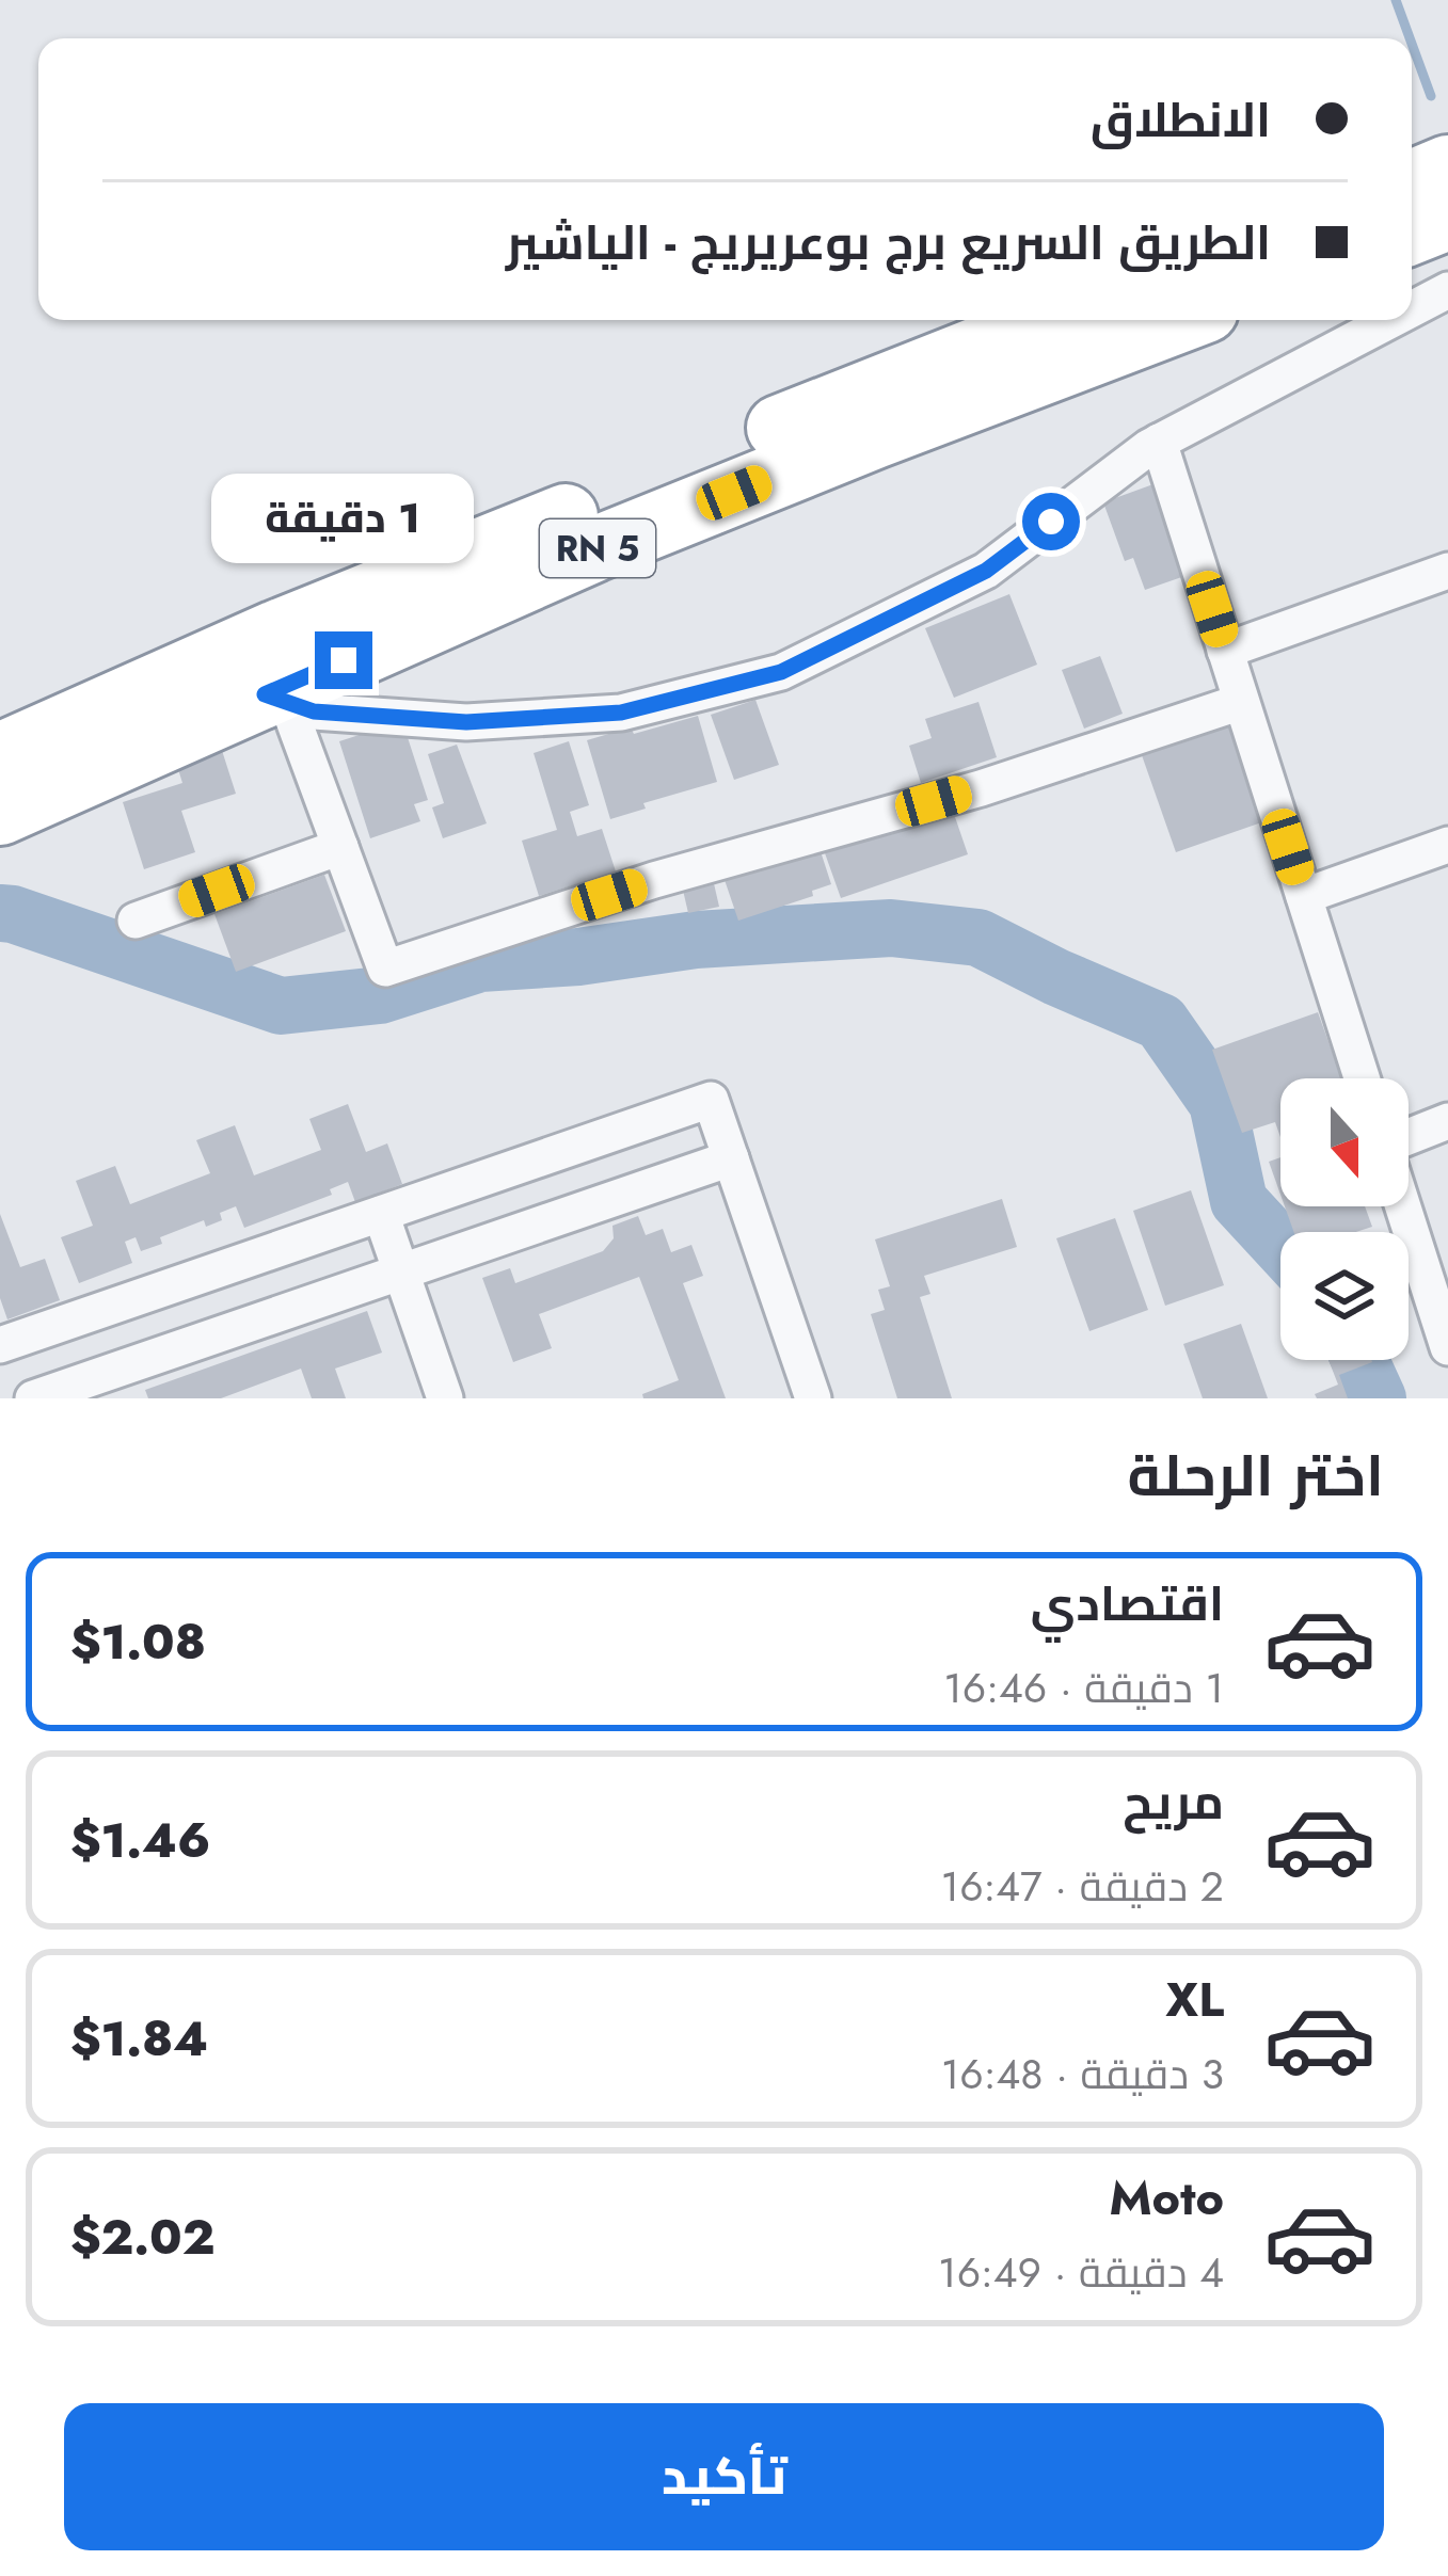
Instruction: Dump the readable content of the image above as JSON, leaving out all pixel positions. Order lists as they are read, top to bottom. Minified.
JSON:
{"streets":{"highway":["RN 5"]},"north":"bottom","page":{"banner":["الانطلاق","الطريق السريع برج بوعريريج - الياشير"],"bubble":"1 دقيقة","heading":"اختر الرحلة","list":[{"name":"اقتصادي","note":"1 دقيقة · 16:46","value":"$1.08"},{"name":"مريح","note":"2 دقيقة · 16:47","value":"$1.46"},{"name":"XL","note":"3 دقيقة · 16:48","value":"$1.84"},{"name":"Moto","note":"4 دقيقة · 16:49","value":"$2.02"}],"buttons":"تأكيد"}}
